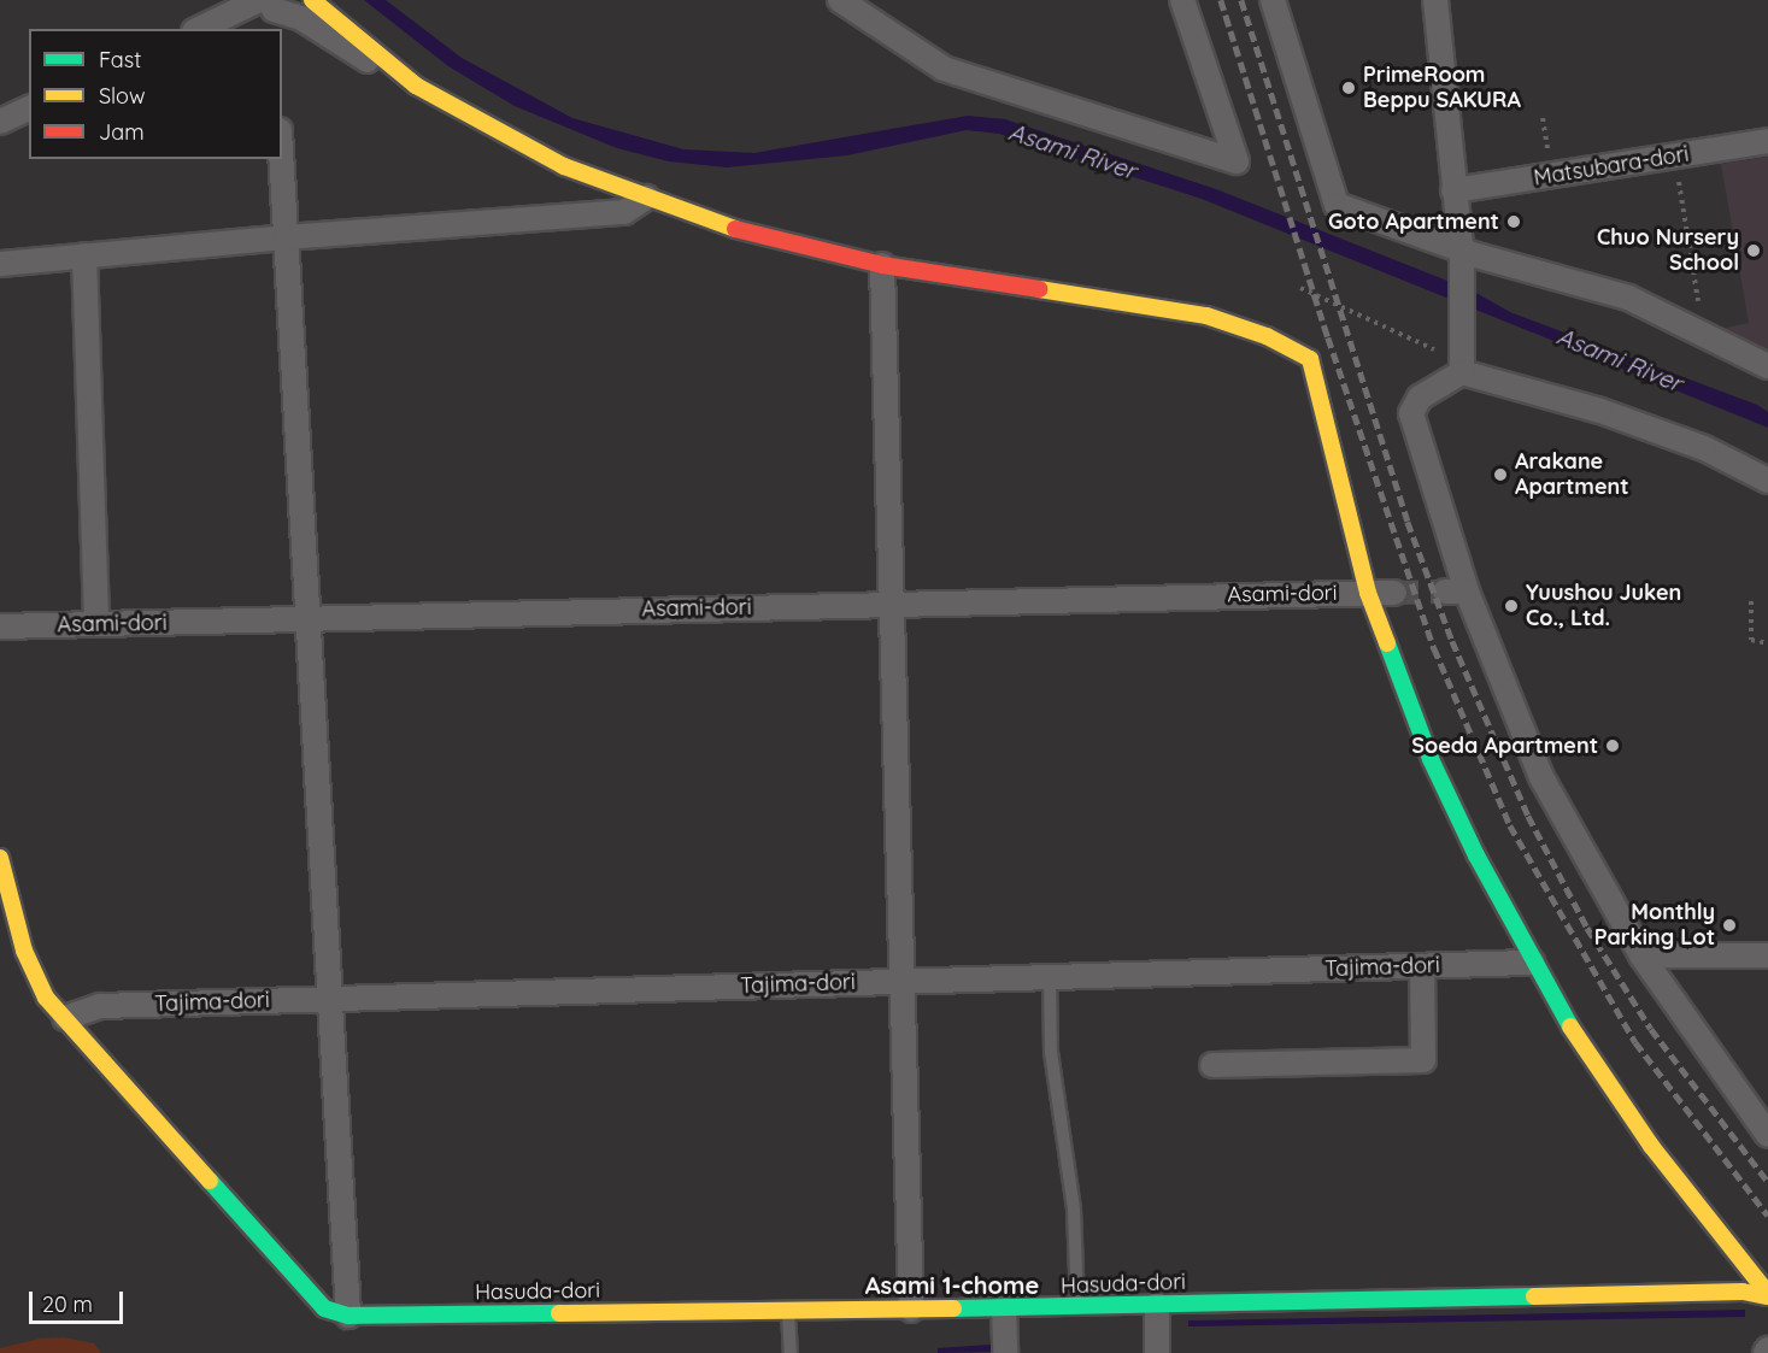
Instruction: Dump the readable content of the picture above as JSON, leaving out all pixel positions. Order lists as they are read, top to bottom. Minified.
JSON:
{"streets":{"street":["Matsubara-dori","Asami-dori","Tajima-dori","Hasuda-dori"]},"districts":["Asami 1-chome"],"water":["Asami River"],"places":["PrimeRoom Beppu SAKURA","Goto Apartment","Chuo Nursery School","Arakane Apartment","Yuushou Juken Co., Ltd.","Soeda Apartment","Monthly Parking Lot"],"legend":["Fast","Slow","Jam"],"scale_bar":"20 m"}
